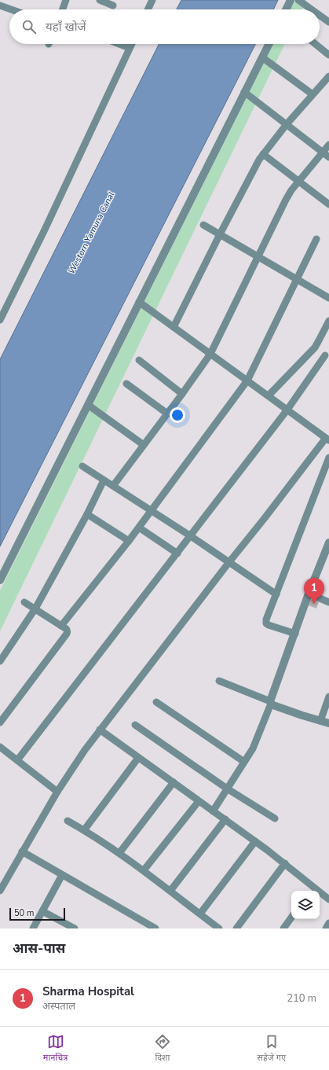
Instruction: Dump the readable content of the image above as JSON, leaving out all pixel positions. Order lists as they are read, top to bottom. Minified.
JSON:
{"water":["Western Yamuna Canal"],"scale_bar":"50 m","page":{"search":"यहाँ खोजें","pins":"1","scale":"50 m","heading":"आस-पास","list":[{"mark":"1","name":"Sharma Hospital","note":"अस्पताल","value":"210 m"}],"nav":["मानचित्र","दिशा","सहेजे गए"]}}
